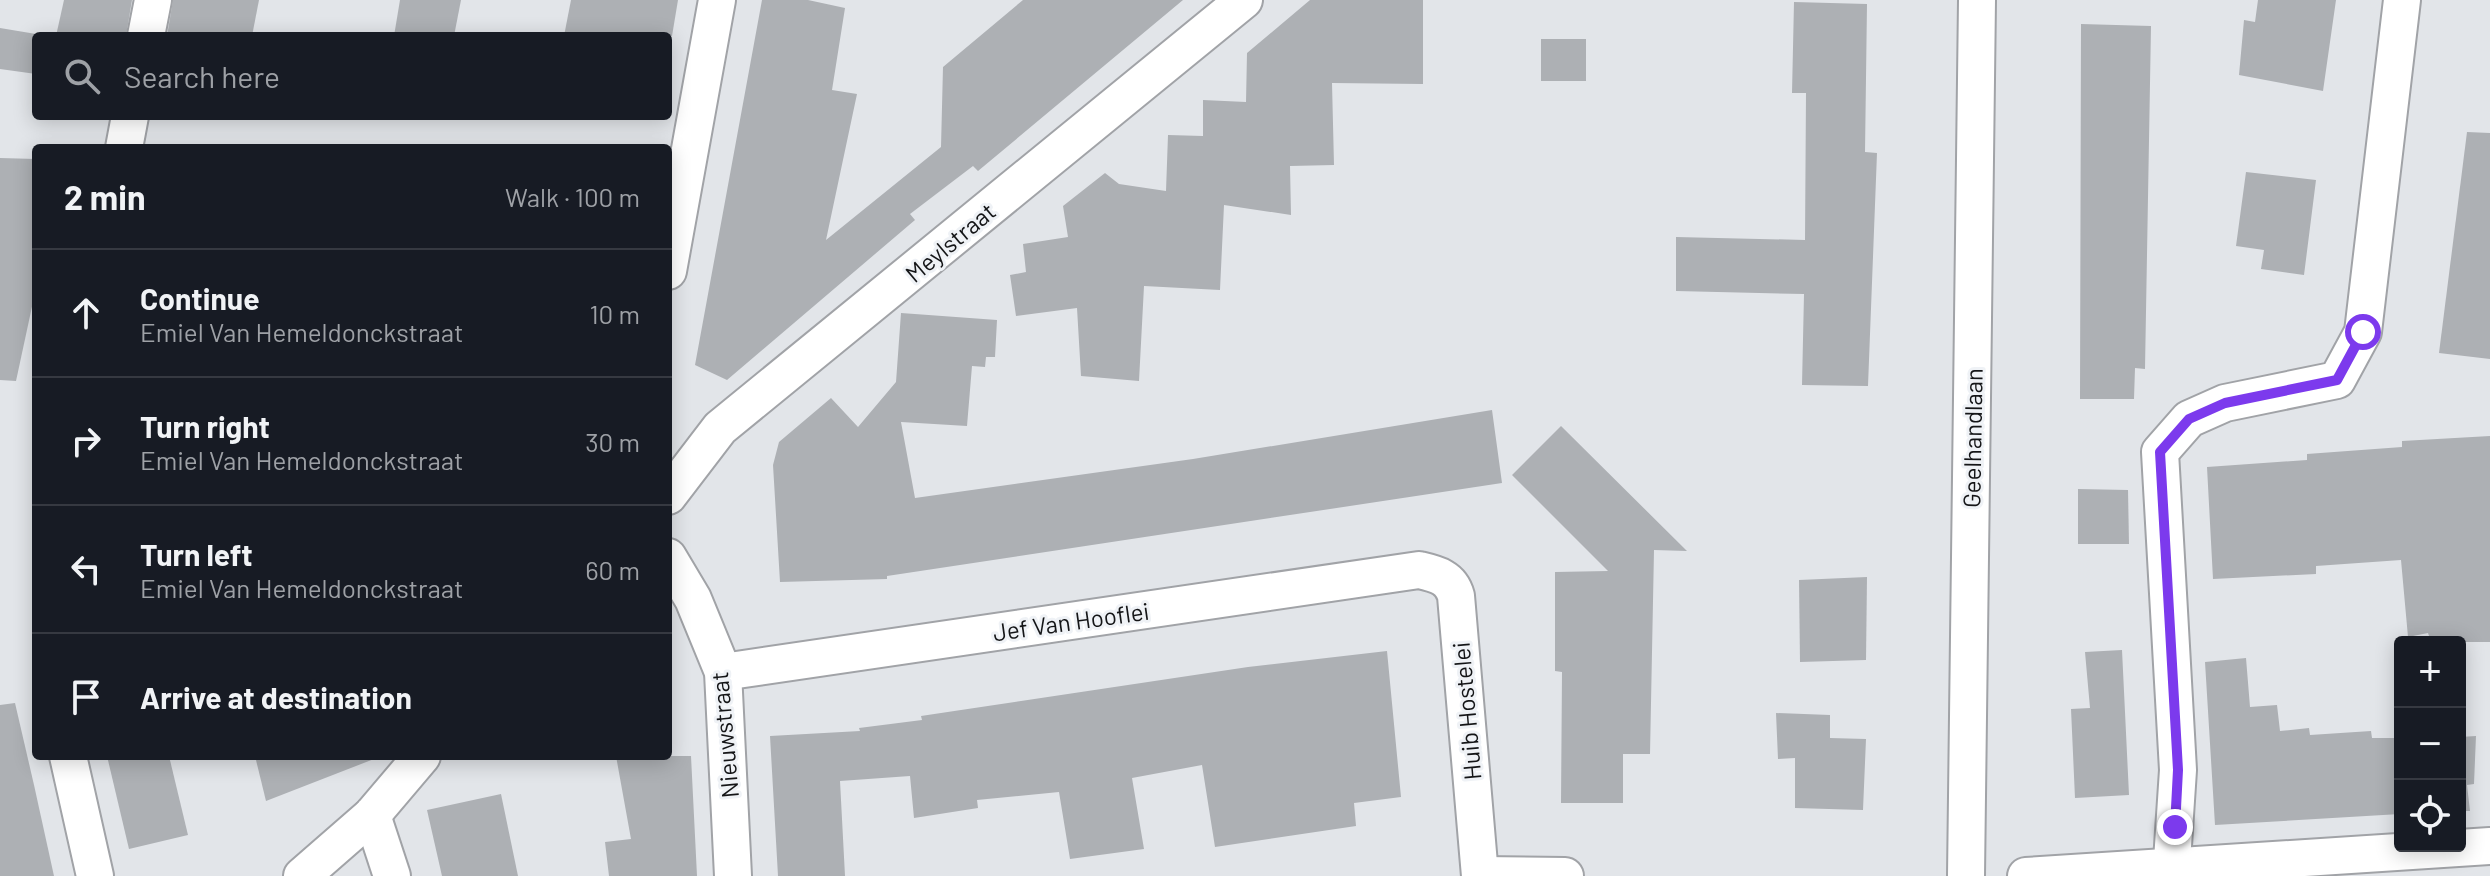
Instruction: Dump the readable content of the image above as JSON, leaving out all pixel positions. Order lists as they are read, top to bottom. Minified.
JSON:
{"streets":{"street":["Meylstraat","Geelhandlaan","Jef Van Hooflei","Huib Hostelei","Nieuwstraat"]},"crossings":[["Jef Van Hooflei","Huib Hostelei"],["Jef Van Hooflei","Nieuwstraat"]],"page":{"search":"Search here","heading":["2 min","Walk · 100 m"],"list":[["Continue","Emiel Van Hemeldonckstraat","10 m"],["Turn right","Emiel Van Hemeldonckstraat","30 m"],["Turn left","Emiel Van Hemeldonckstraat","60 m"],"Arrive at destination"],"map_buttons":["+","−"]}}
